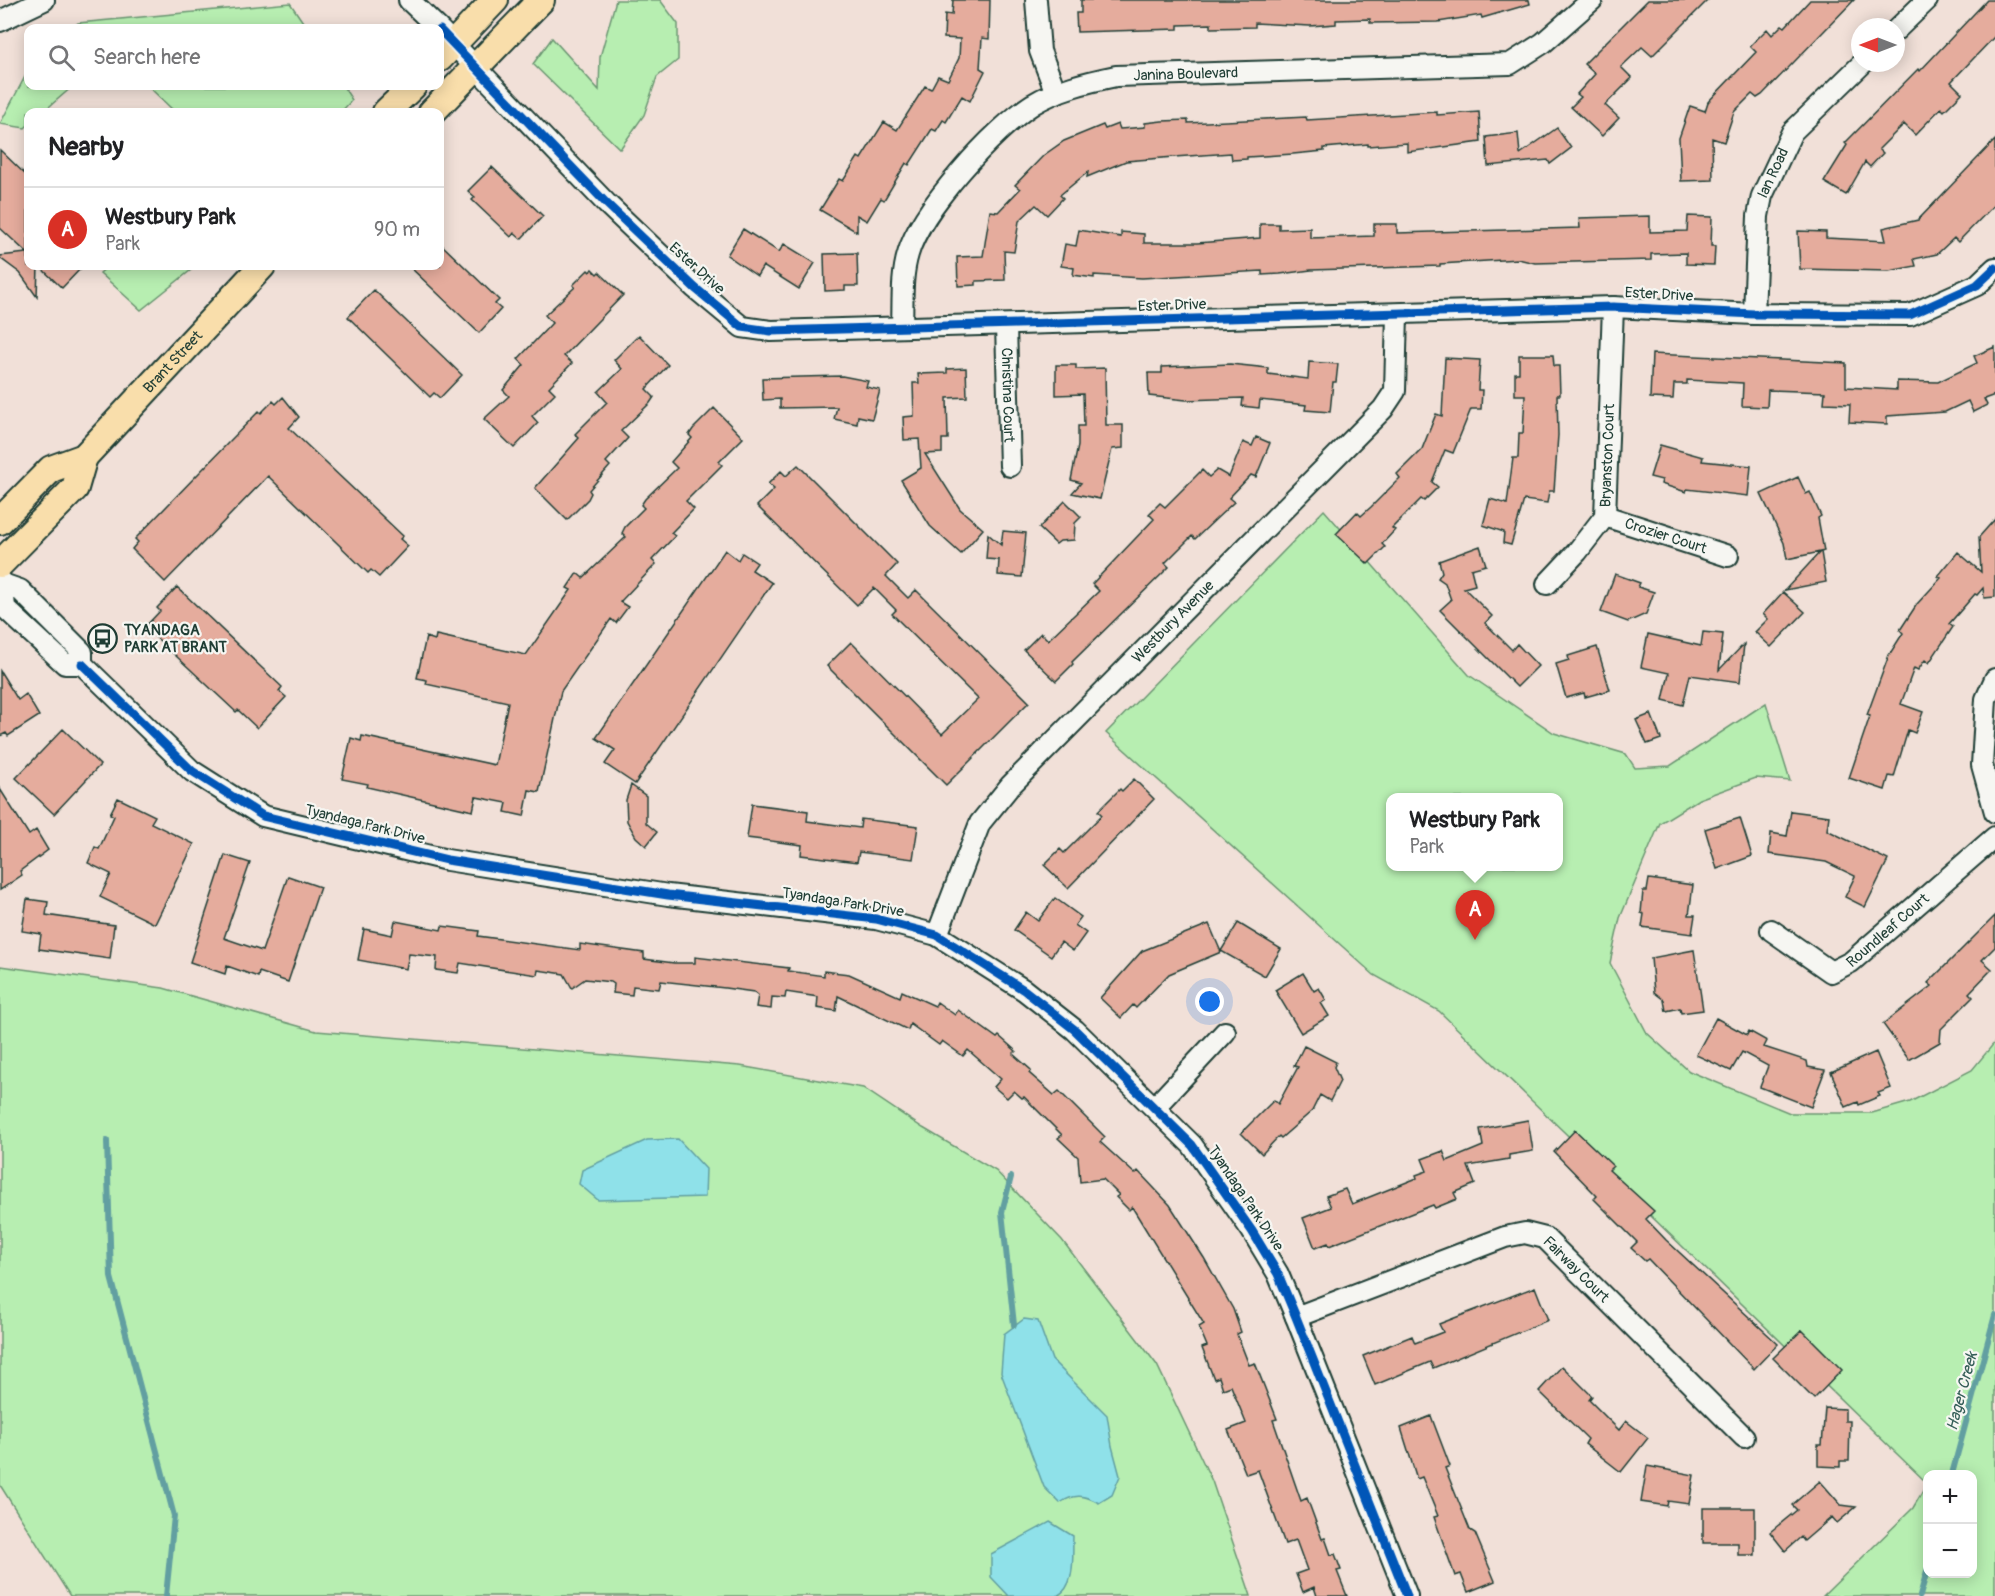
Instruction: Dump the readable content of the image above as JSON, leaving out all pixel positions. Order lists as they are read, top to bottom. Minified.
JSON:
{"streets":{"main road":["Brant Street"],"street":["Janina Boulevard","Ian Road","Ester Drive","Christina Court","Bryanston Court","Crozier Court","Westbury Avenue","Tyandaga Park Drive","Roundleaf Court","Fairway Court"]},"crossings":[["Janina Boulevard","Ester Drive"],["Ian Road","Ester Drive"],["Ester Drive","Christina Court"],["Ester Drive","Bryanston Court"],["Ester Drive","Westbury Avenue"],["Brant Street","Tyandaga Park Drive"],["Bryanston Court","Crozier Court"],["Westbury Avenue","Tyandaga Park Drive"],["Tyandaga Park Drive","Fairway Court"]],"water":["Hager Creek"],"places":{"bus stop":["TYANDAGA PARK AT BRANT"]},"north":"left","page":{"search":"Search here","heading":"Nearby","list":[{"mark":"A","name":"Westbury Park","note":"Park","value":"90 m"}],"popup":["Westbury Park","Park"],"pins":"A","map_buttons":["+","−"]}}
